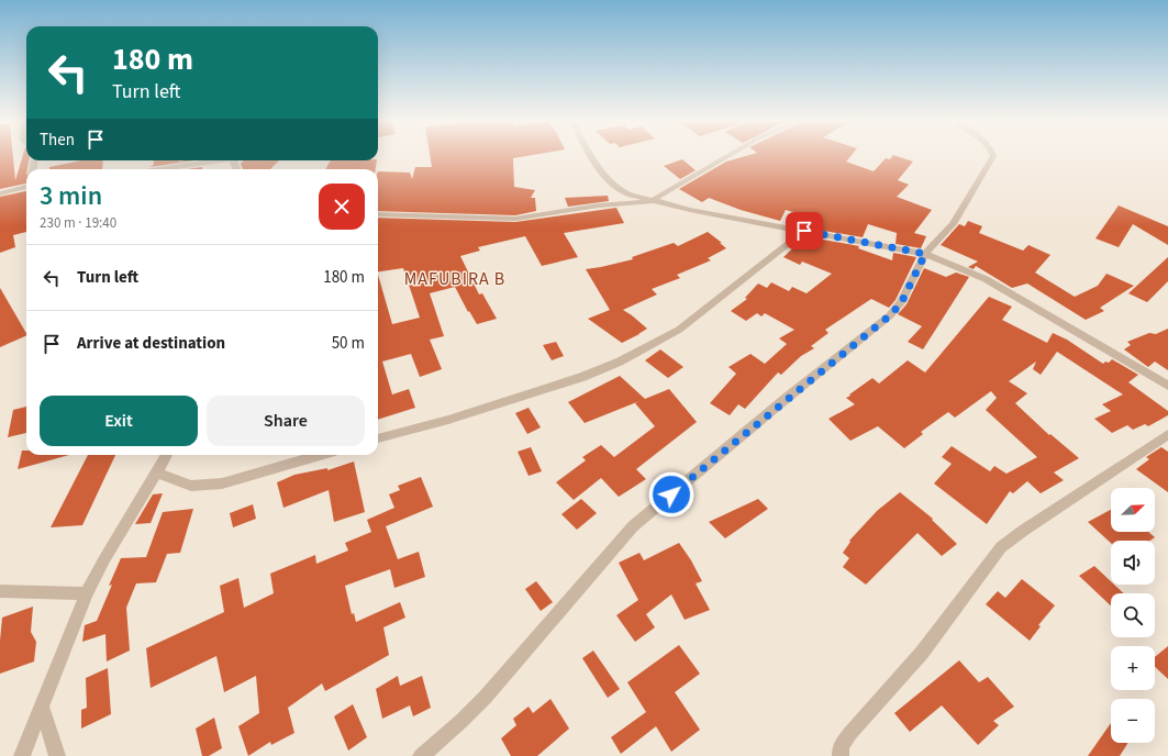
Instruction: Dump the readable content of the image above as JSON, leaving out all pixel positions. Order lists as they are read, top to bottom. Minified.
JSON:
{"districts":["MAFUBIRA B"],"north":"top right","page":{"turn":["180 m","Turn left"],"then":"Then","heading":["3 min","230 m · 19:40"],"list":[{"name":"Turn left","value":"180 m"},{"name":"Arrive at destination","value":"50 m"}],"buttons":["Exit","Share"],"map_buttons":["+","−"]}}
